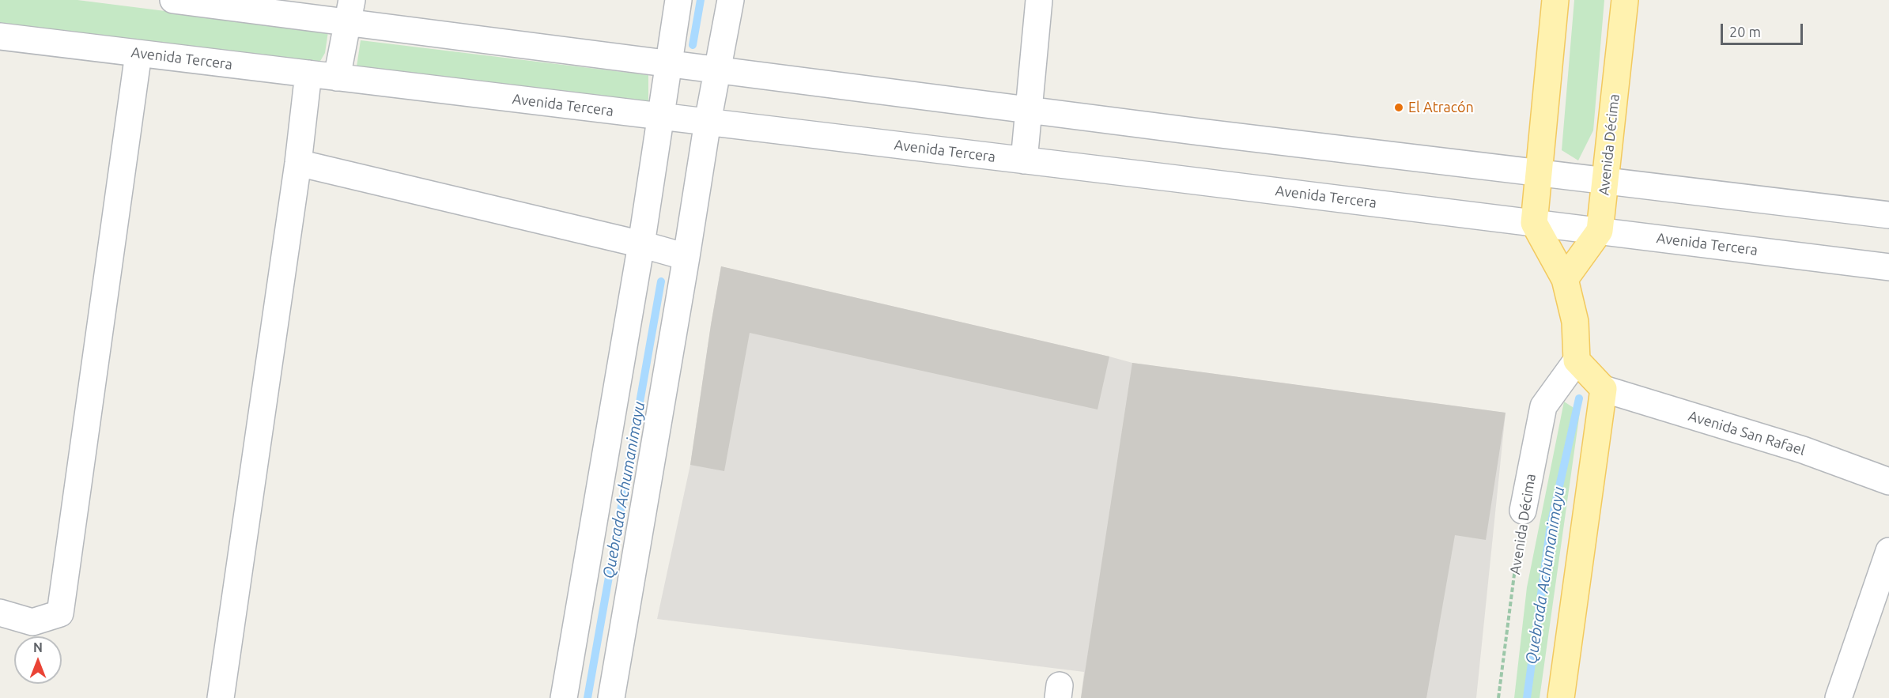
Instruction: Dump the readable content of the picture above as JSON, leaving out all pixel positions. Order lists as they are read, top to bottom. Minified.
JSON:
{"streets":{"main road":["Avenida Décima"],"street":["Avenida Tercera","Avenida San Rafael"]},"crossings":[["Avenida Tercera","Avenida Décima"]],"water":["Quebrada Achumanimayu"],"places":["El Atracón"],"scale_bar":"20 m","north":"top"}
